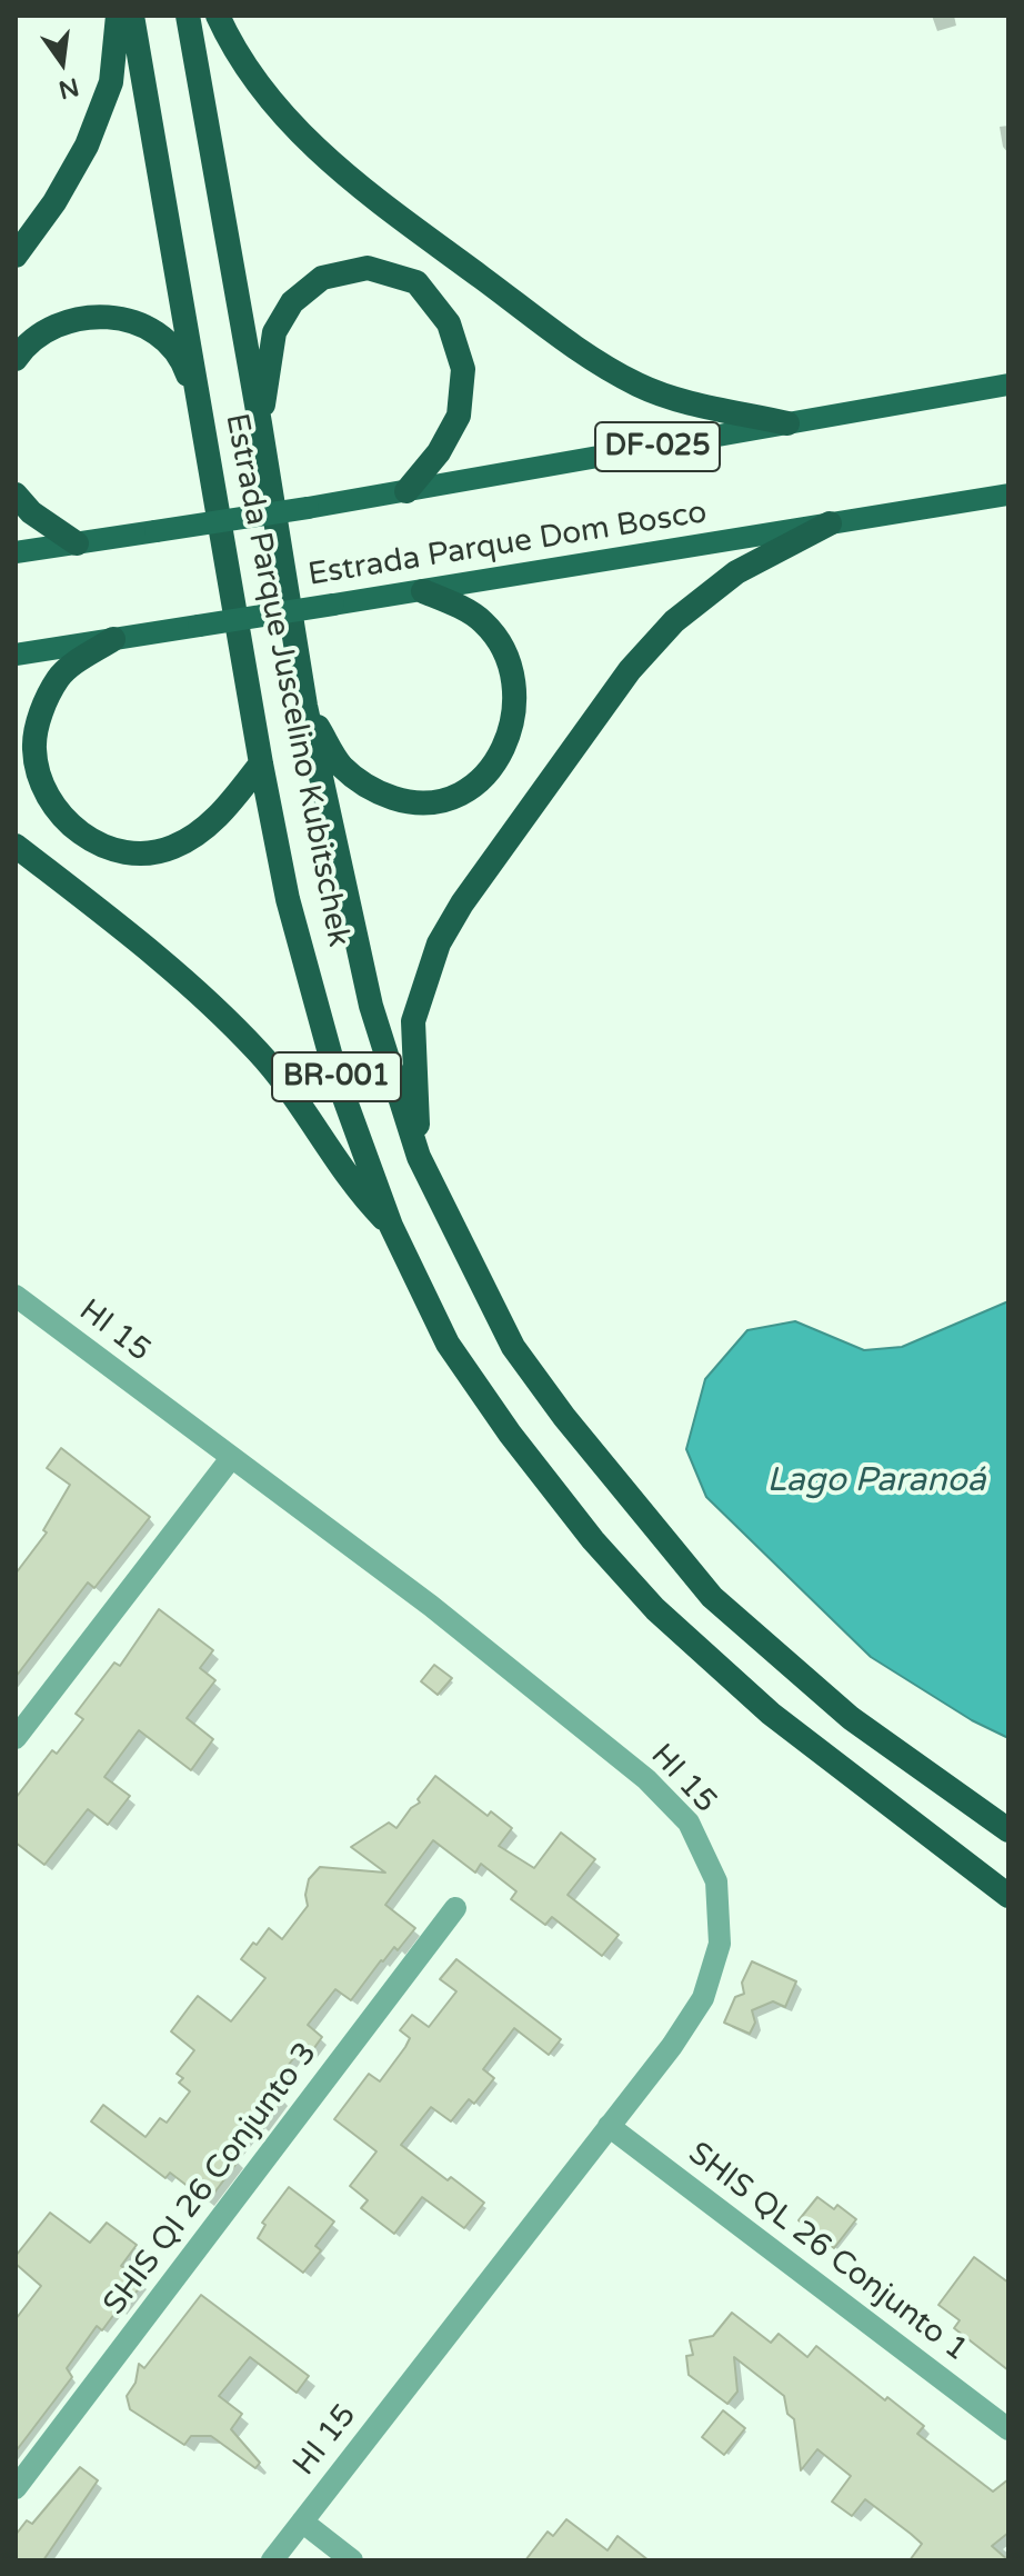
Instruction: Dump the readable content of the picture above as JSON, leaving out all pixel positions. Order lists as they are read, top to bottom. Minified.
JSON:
{"streets":{"highway":["Estrada Parque Juscelino Kubitschek","BR-001"],"main road":["DF-025","Estrada Parque Dom Bosco"],"street":["HI 15","SHIS QI 26 Conjunto 3","SHIS QL 26 Conjunto 1"]},"crossings":[["HI 15","SHIS QL 26 Conjunto 1"]],"water":["Lago Paranoá"],"north":"bottom"}
